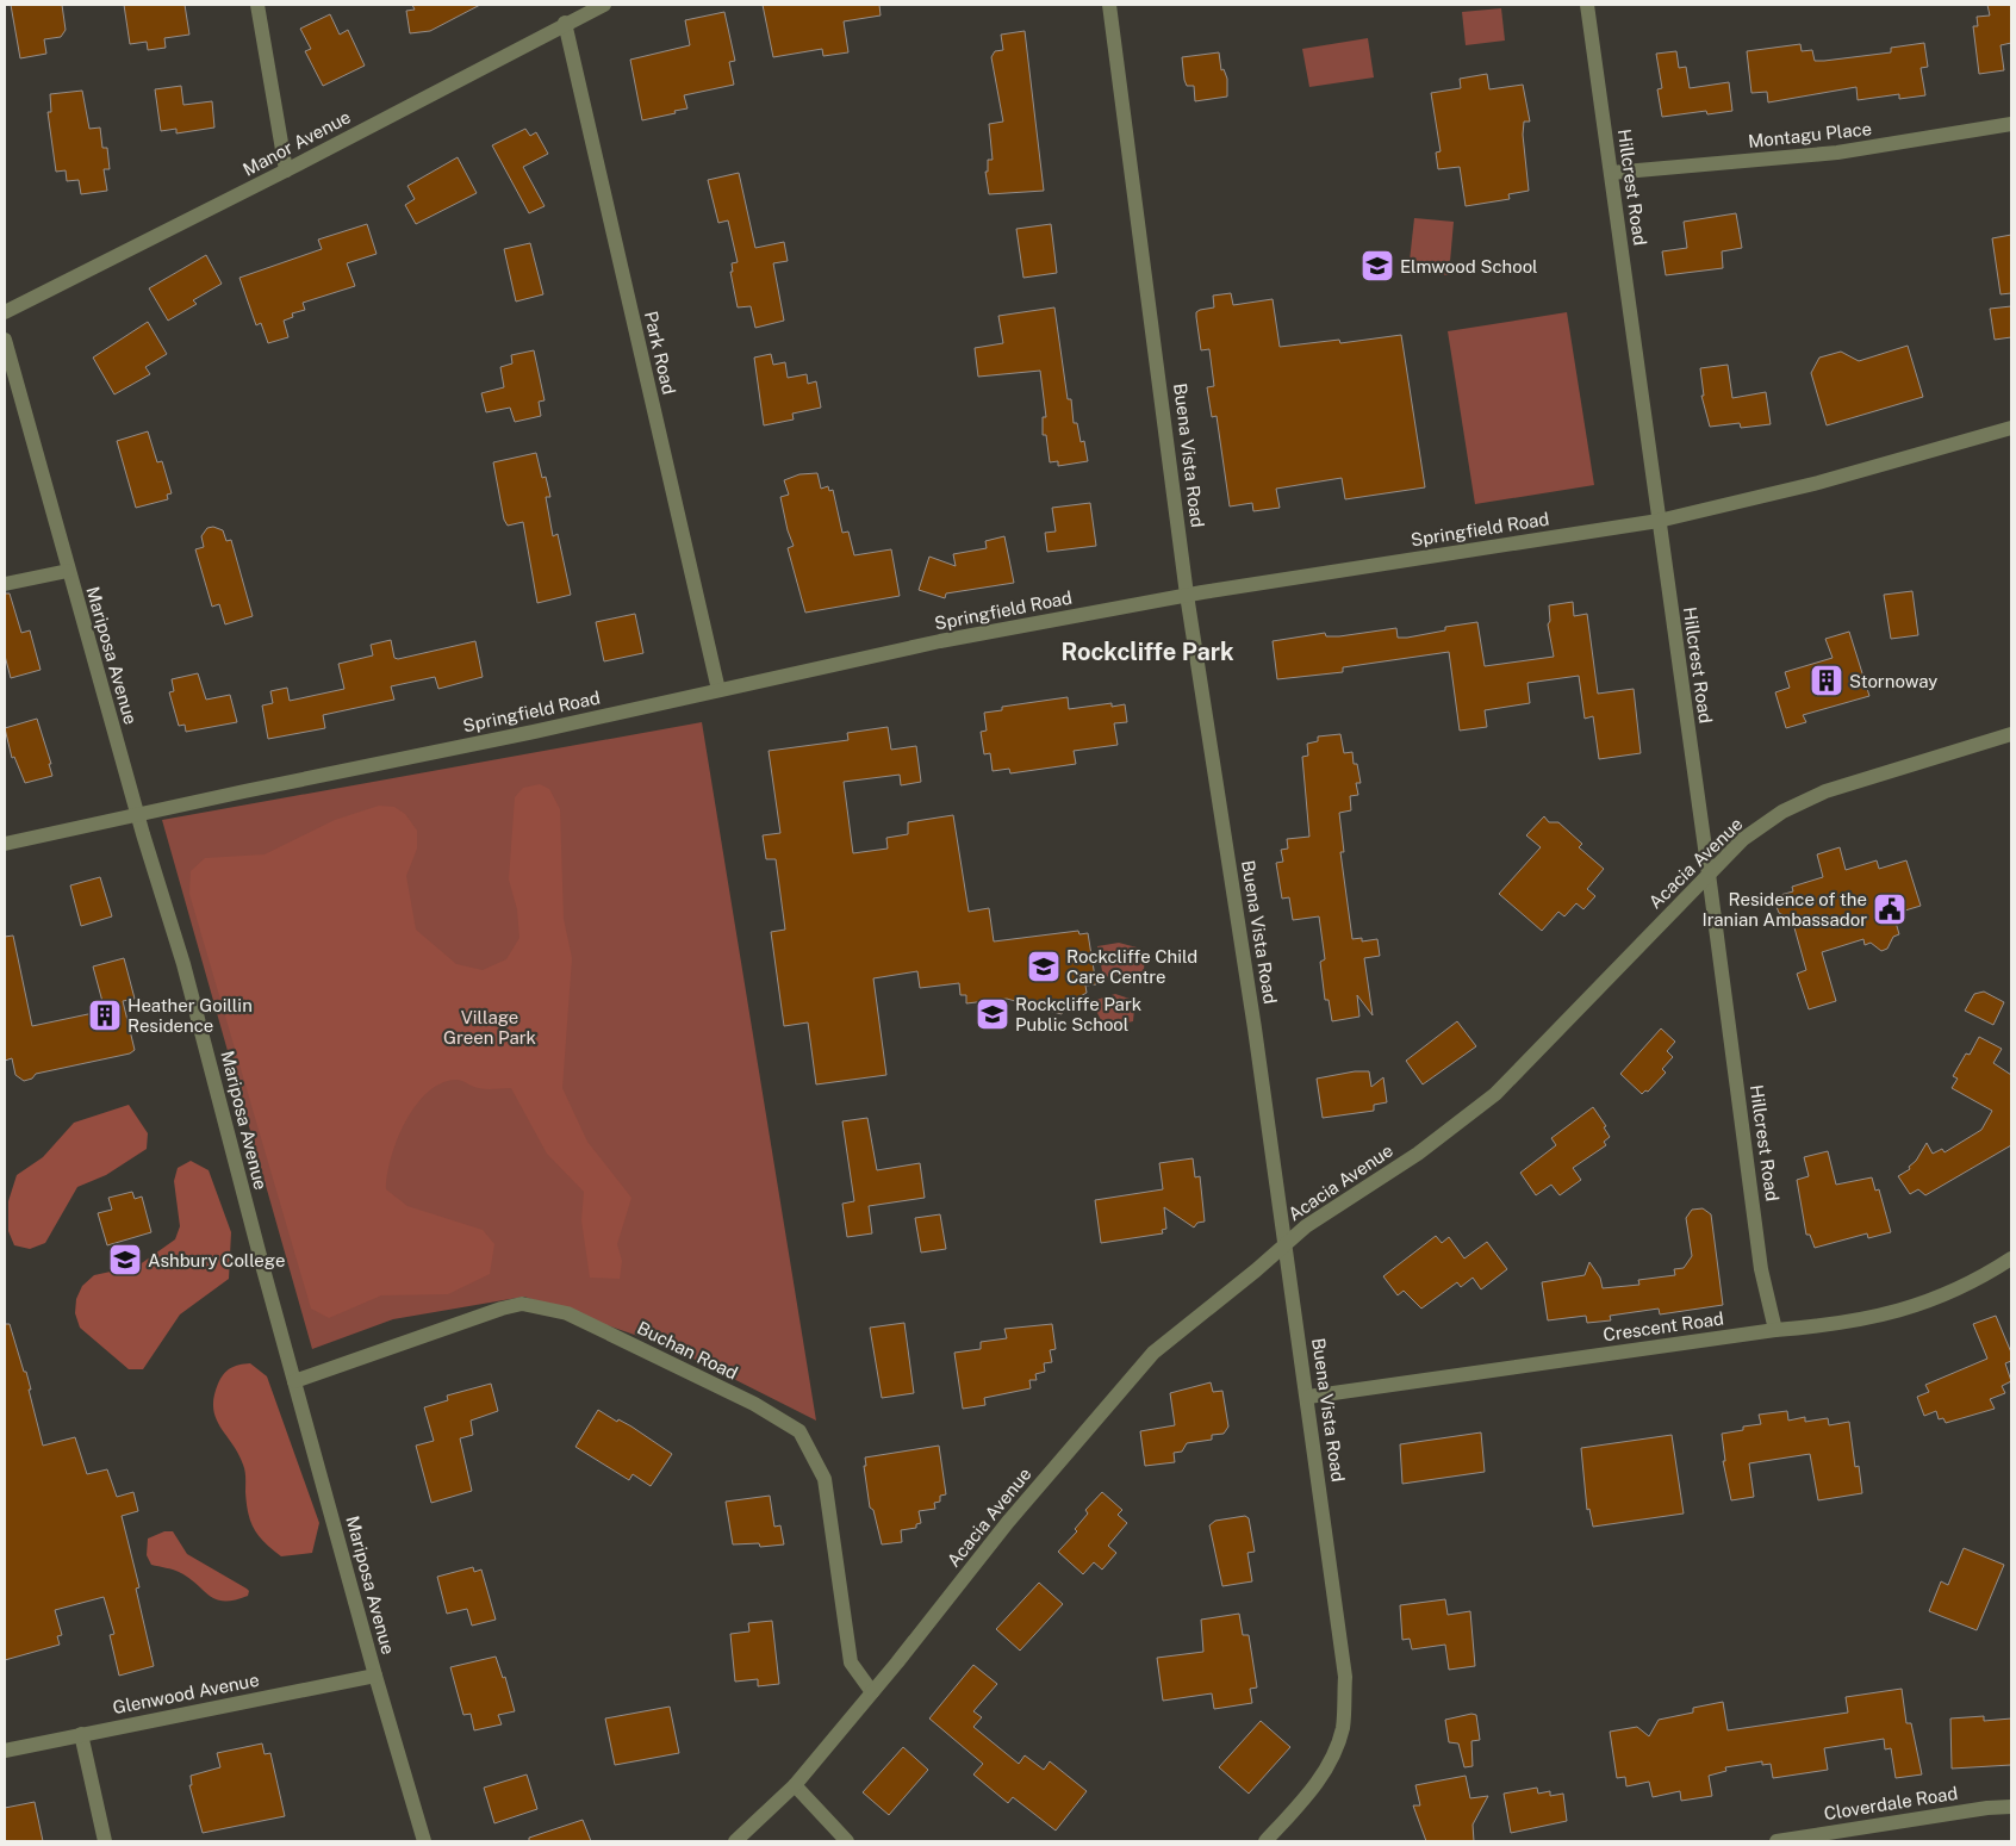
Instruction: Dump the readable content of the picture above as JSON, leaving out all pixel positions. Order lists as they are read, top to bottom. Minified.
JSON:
{"streets":{"street":["Montagu Place","Manor Avenue","Hillcrest Road","Park Road","Buena Vista Road","Springfield Road","Mariposa Avenue","Acacia Avenue","Crescent Road","Buchan Road","Glenwood Avenue","Cloverdale Road"]},"crossings":[["Montagu Place","Hillcrest Road"],["Manor Avenue","Park Road"],["Hillcrest Road","Springfield Road"],["Hillcrest Road","Acacia Avenue"],["Hillcrest Road","Crescent Road"],["Park Road","Springfield Road"],["Buena Vista Road","Springfield Road"],["Buena Vista Road","Acacia Avenue"],["Buena Vista Road","Crescent Road"],["Springfield Road","Mariposa Avenue"],["Mariposa Avenue","Buchan Road"],["Mariposa Avenue","Glenwood Avenue"],["Acacia Avenue","Buchan Road"]],"districts":["Rockcliffe Park"],"parks":["Village Green Park"],"places":{"school or university":["Elmwood School","Rockcliffe Child Care Centre","Rockcliffe Park Public School","Ashbury College"],"building":["Stornoway","Heather Goillin Residence"],"public building":["Residence of the Iranian Ambassador"]}}
